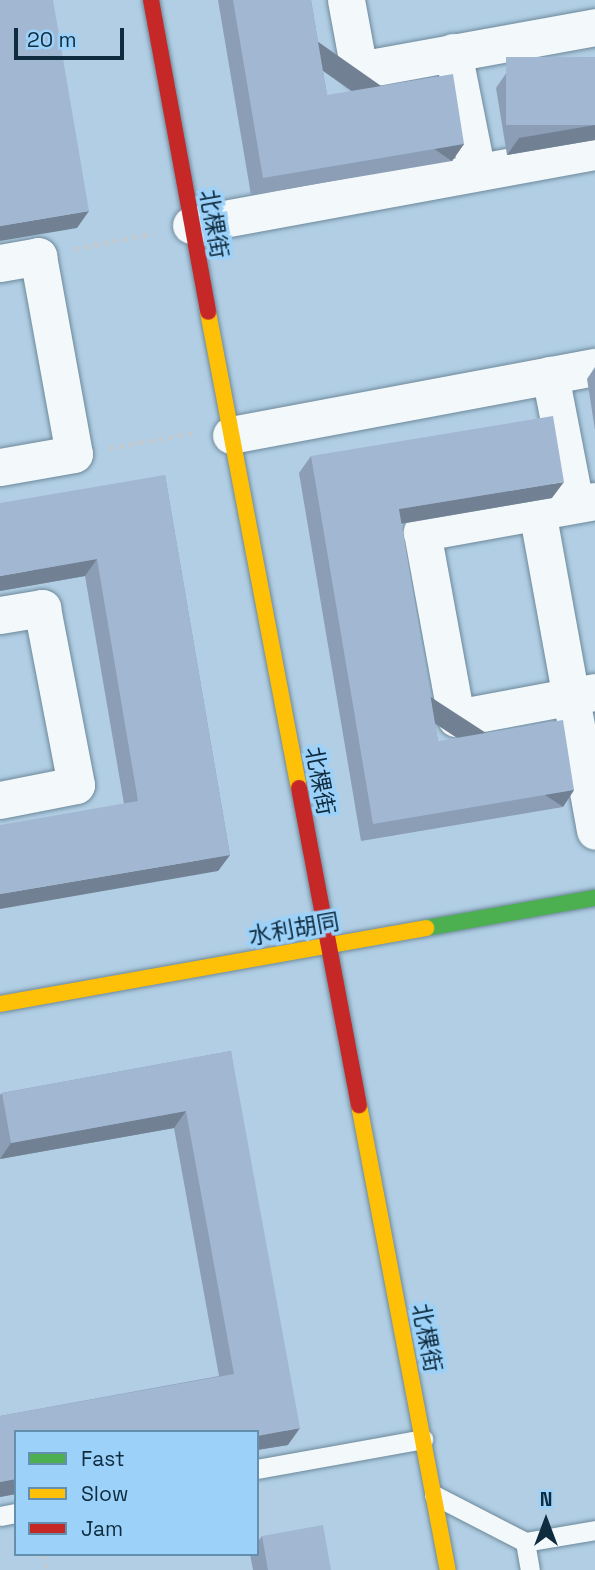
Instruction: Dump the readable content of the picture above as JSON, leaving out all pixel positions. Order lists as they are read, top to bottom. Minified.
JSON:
{"streets":{"street":["北棵街","水利胡同"]},"crossings":[["北棵街","水利胡同"]],"legend":["Fast","Slow","Jam"],"scale_bar":"20 m","north":"top"}
